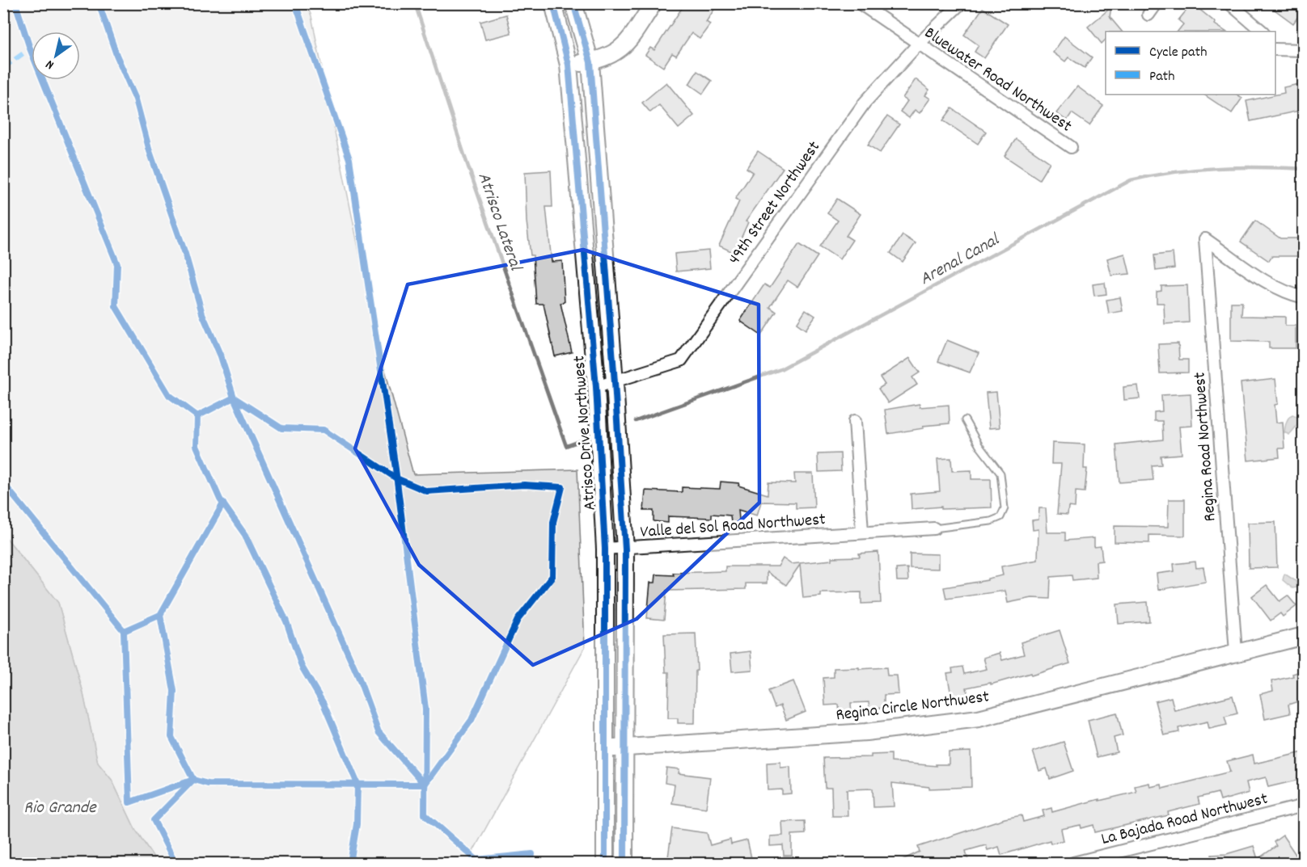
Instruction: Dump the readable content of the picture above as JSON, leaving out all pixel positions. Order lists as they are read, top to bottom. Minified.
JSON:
{"streets":{"main road":["Atrisco Drive Northwest","Regina Circle Northwest"],"street":["Bluewater Road Northwest","49th Street Northwest","Regina Road Northwest","Valle del Sol Road Northwest","La Bajada Road Northwest"]},"crossings":[["Bluewater Road Northwest","49th Street Northwest"],["49th Street Northwest","Atrisco Drive Northwest"],["Atrisco Drive Northwest","Valle del Sol Road Northwest"],["Atrisco Drive Northwest","Regina Circle Northwest"],["Regina Road Northwest","Regina Circle Northwest"]],"water":["Atrisco Lateral","Arenal Canal","Rio Grande"],"legend":["Cycle path","Path"],"north":"bottom left"}
